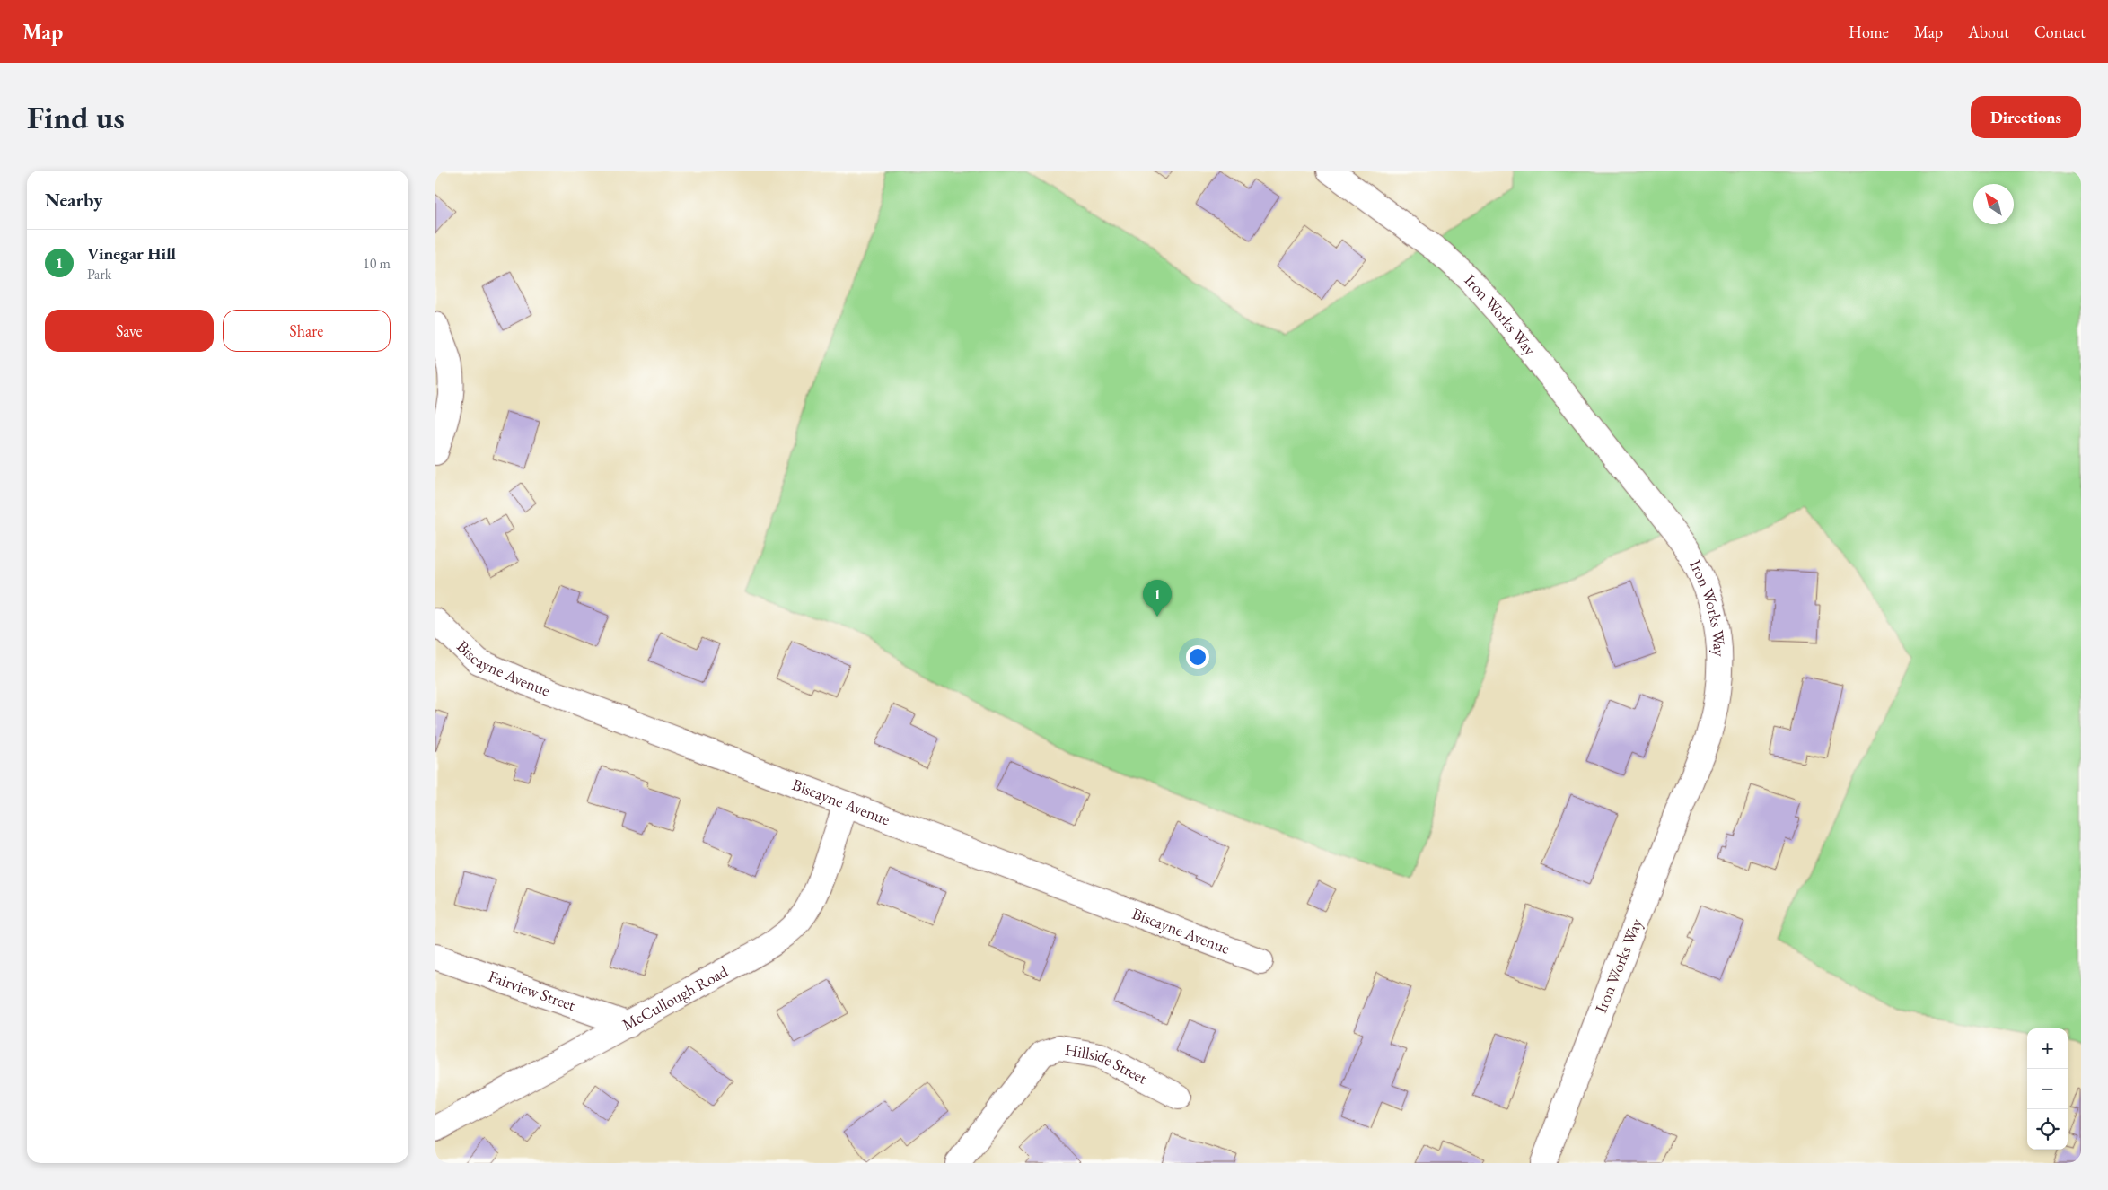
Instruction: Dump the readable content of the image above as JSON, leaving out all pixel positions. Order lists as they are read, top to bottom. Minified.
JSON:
{"streets":{"street":["Iron Works Way","Biscayne Avenue","Fairview Street","McCullough Road","Hillside Street"]},"crossings":[["Biscayne Avenue","McCullough Road"],["Fairview Street","McCullough Road"]],"north":"top left","page":{"header":"Map","nav":["Home","Map","About","Contact"],"buttons":["Directions",["Save","Share"]],"title":"Find us","heading":"Nearby","list":[{"mark":"1","name":"Vinegar Hill","note":"Park","value":"10 m"}],"pins":"1","map_buttons":["+","−"]}}
